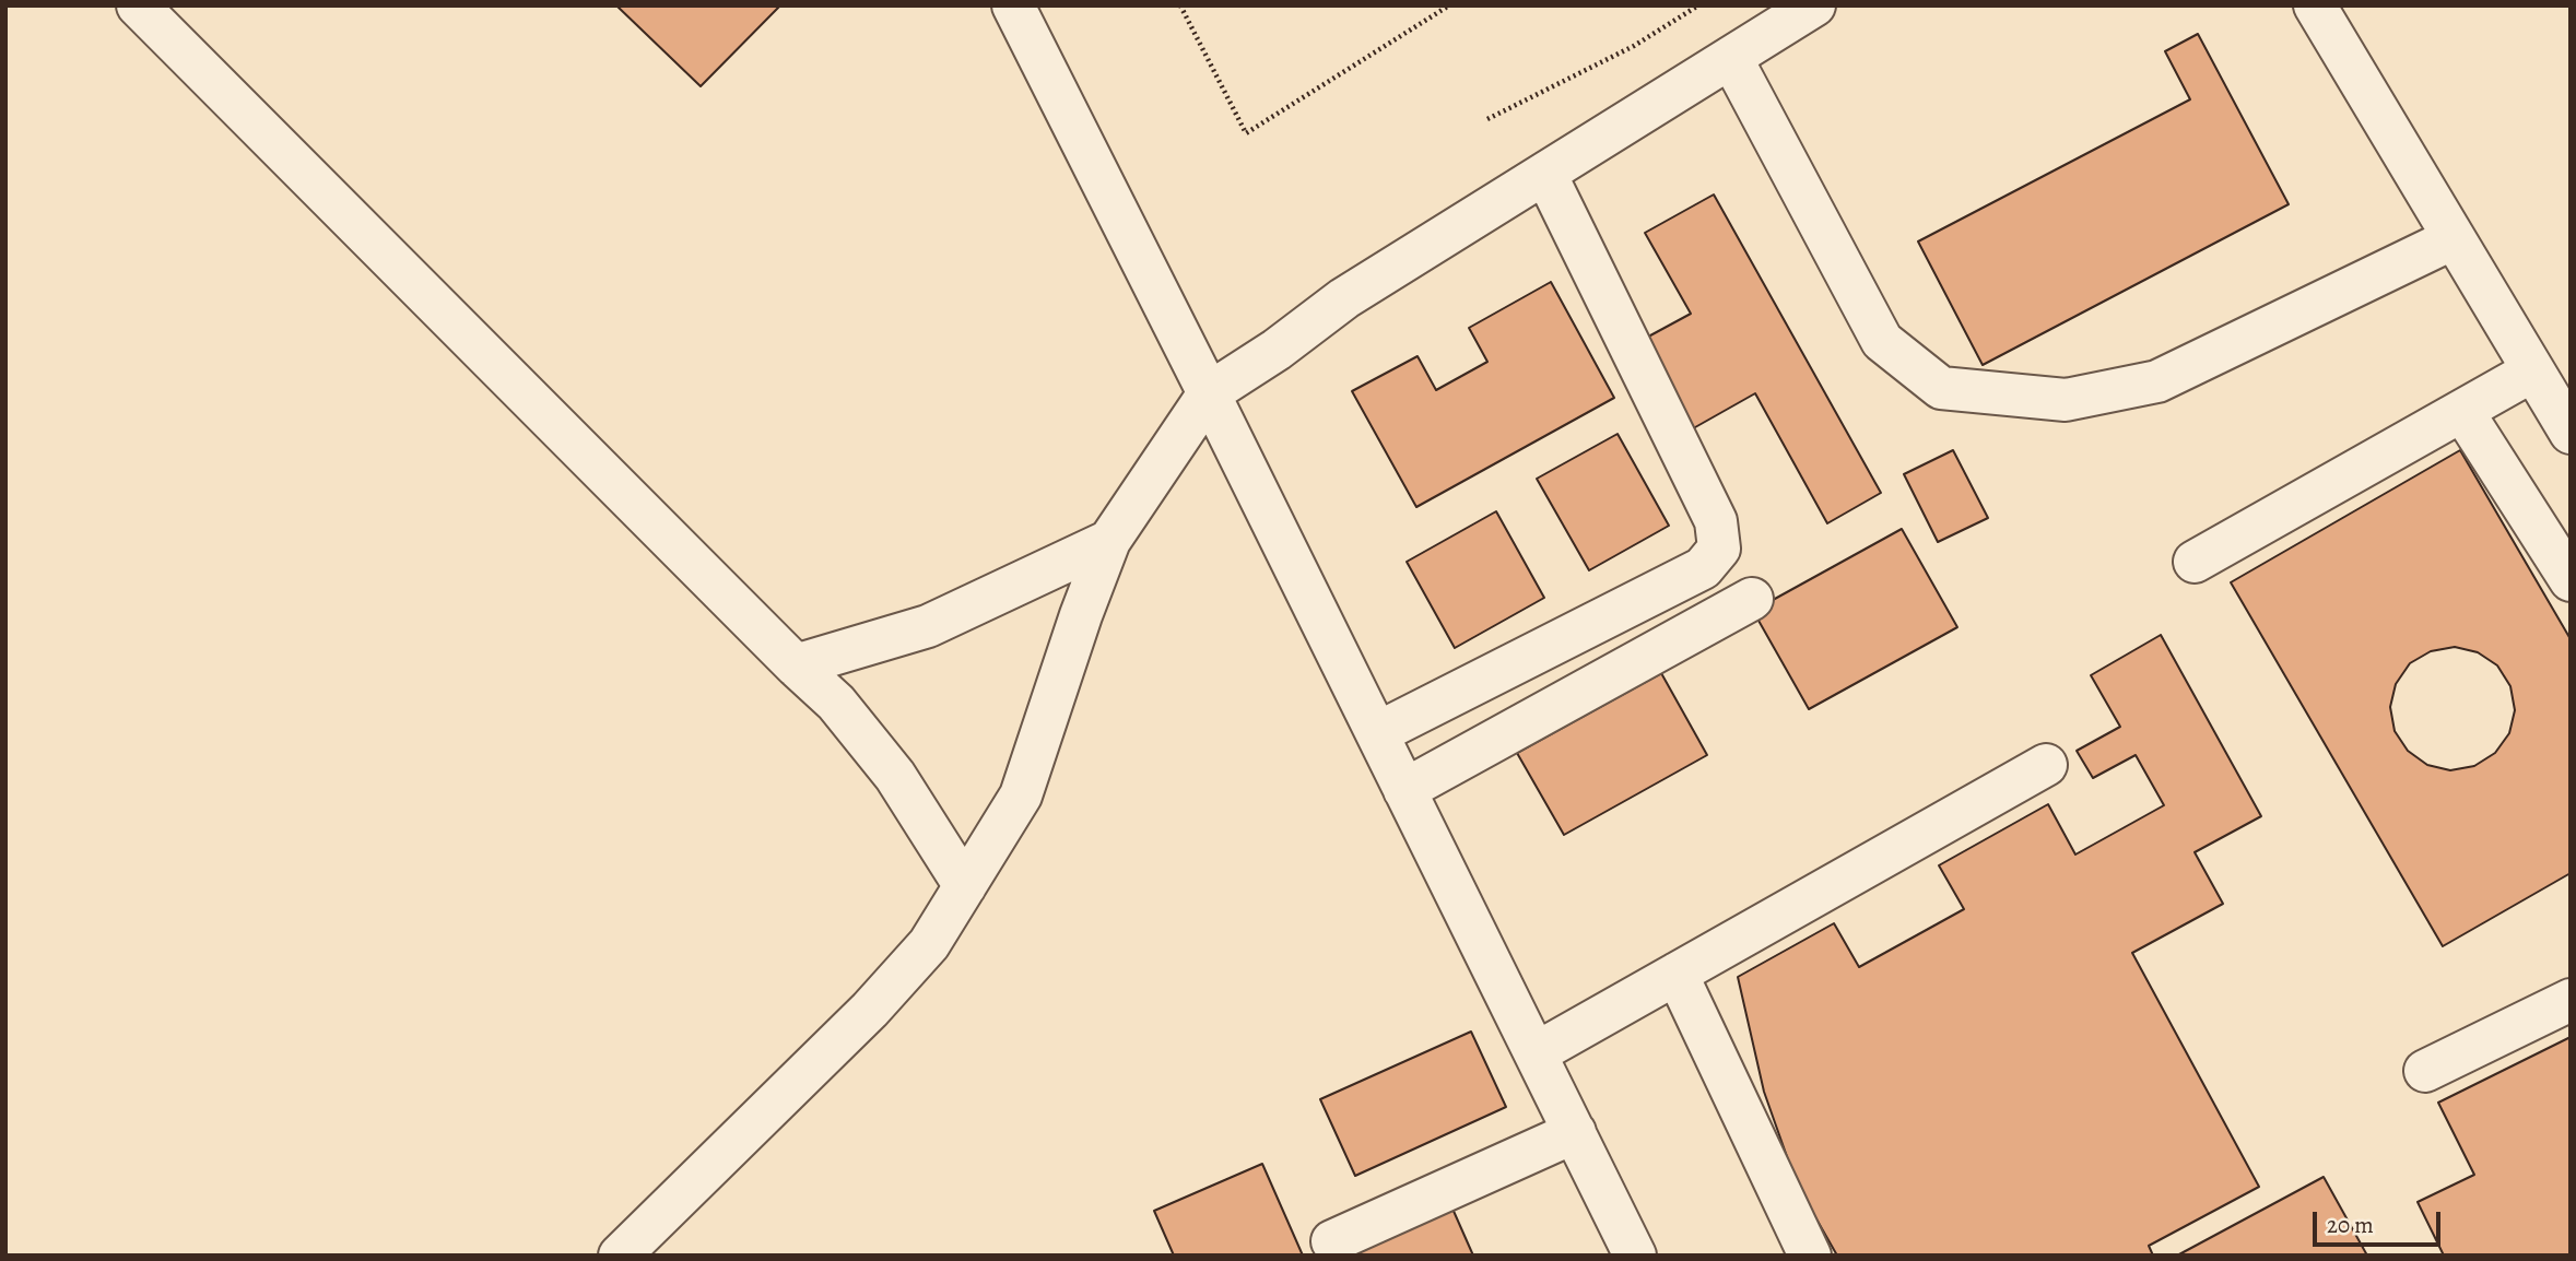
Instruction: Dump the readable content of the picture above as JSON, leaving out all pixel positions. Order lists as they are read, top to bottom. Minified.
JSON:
{"scale_bar":"20 m"}
